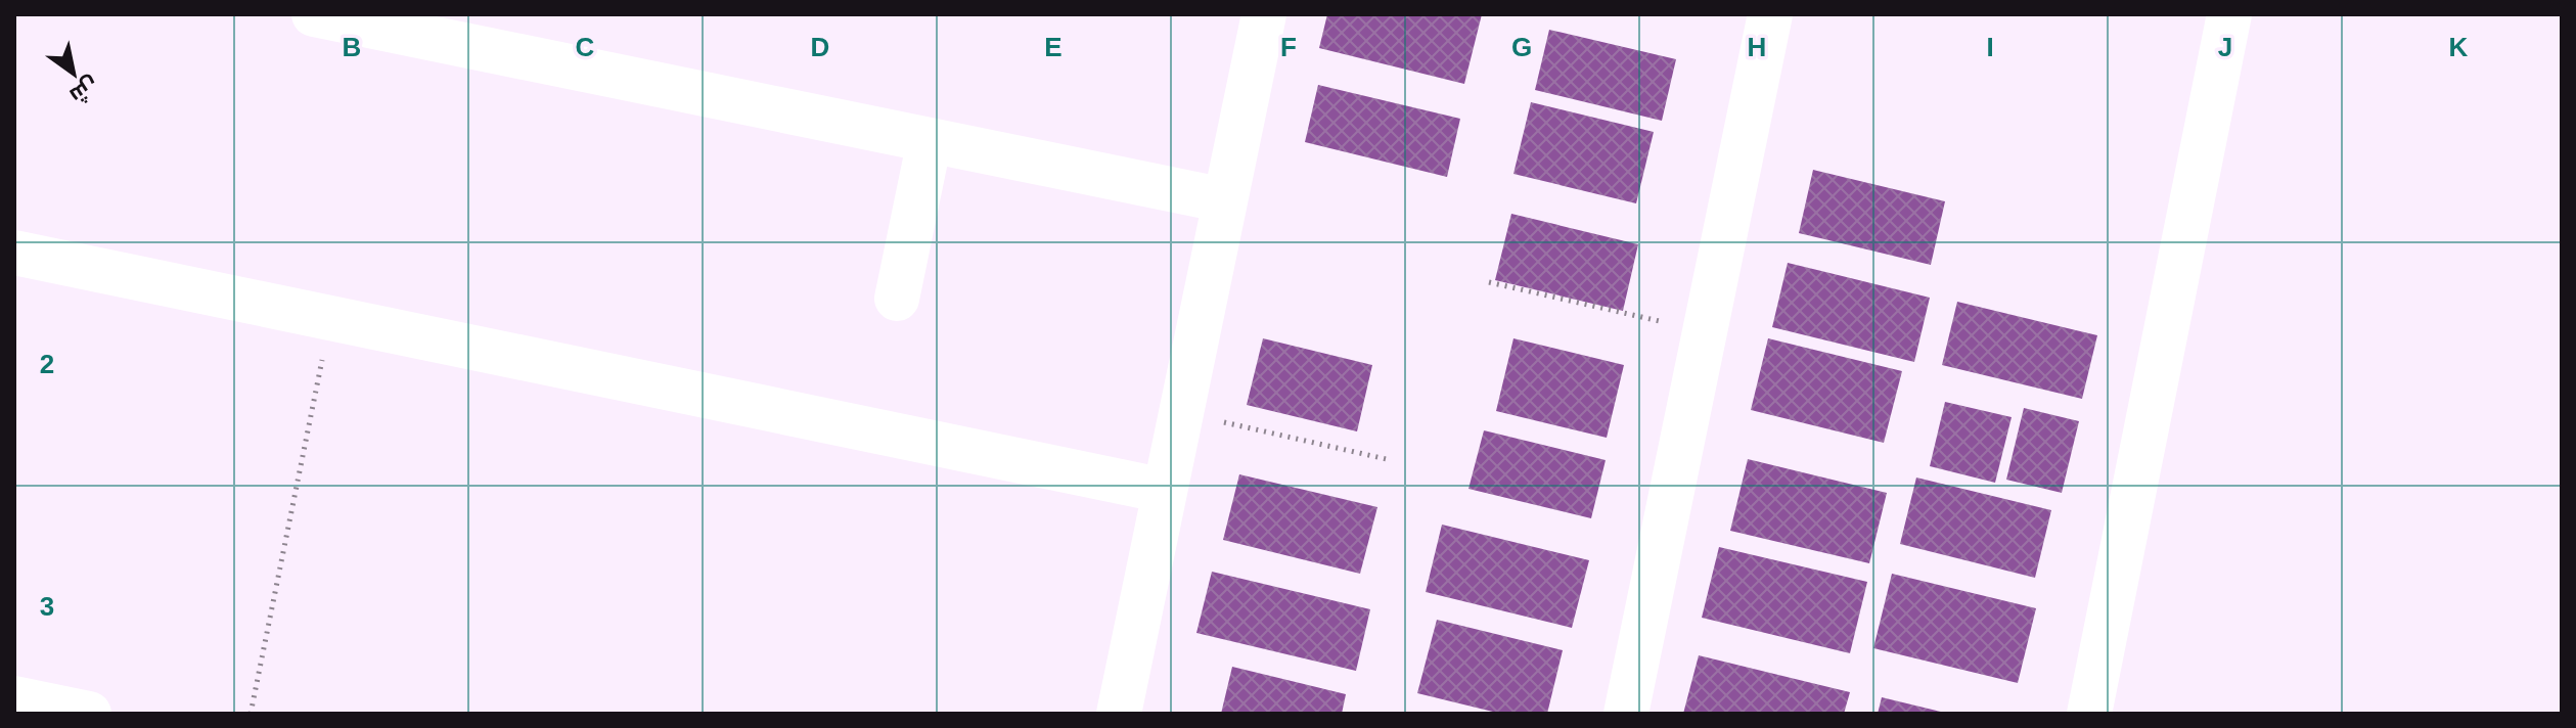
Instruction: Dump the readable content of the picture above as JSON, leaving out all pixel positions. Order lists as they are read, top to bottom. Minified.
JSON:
{"north":"bottom right","grid":{"columns":["B","C","D","E","F","G","H","I","J","K"],"rows":["2","3"]}}
